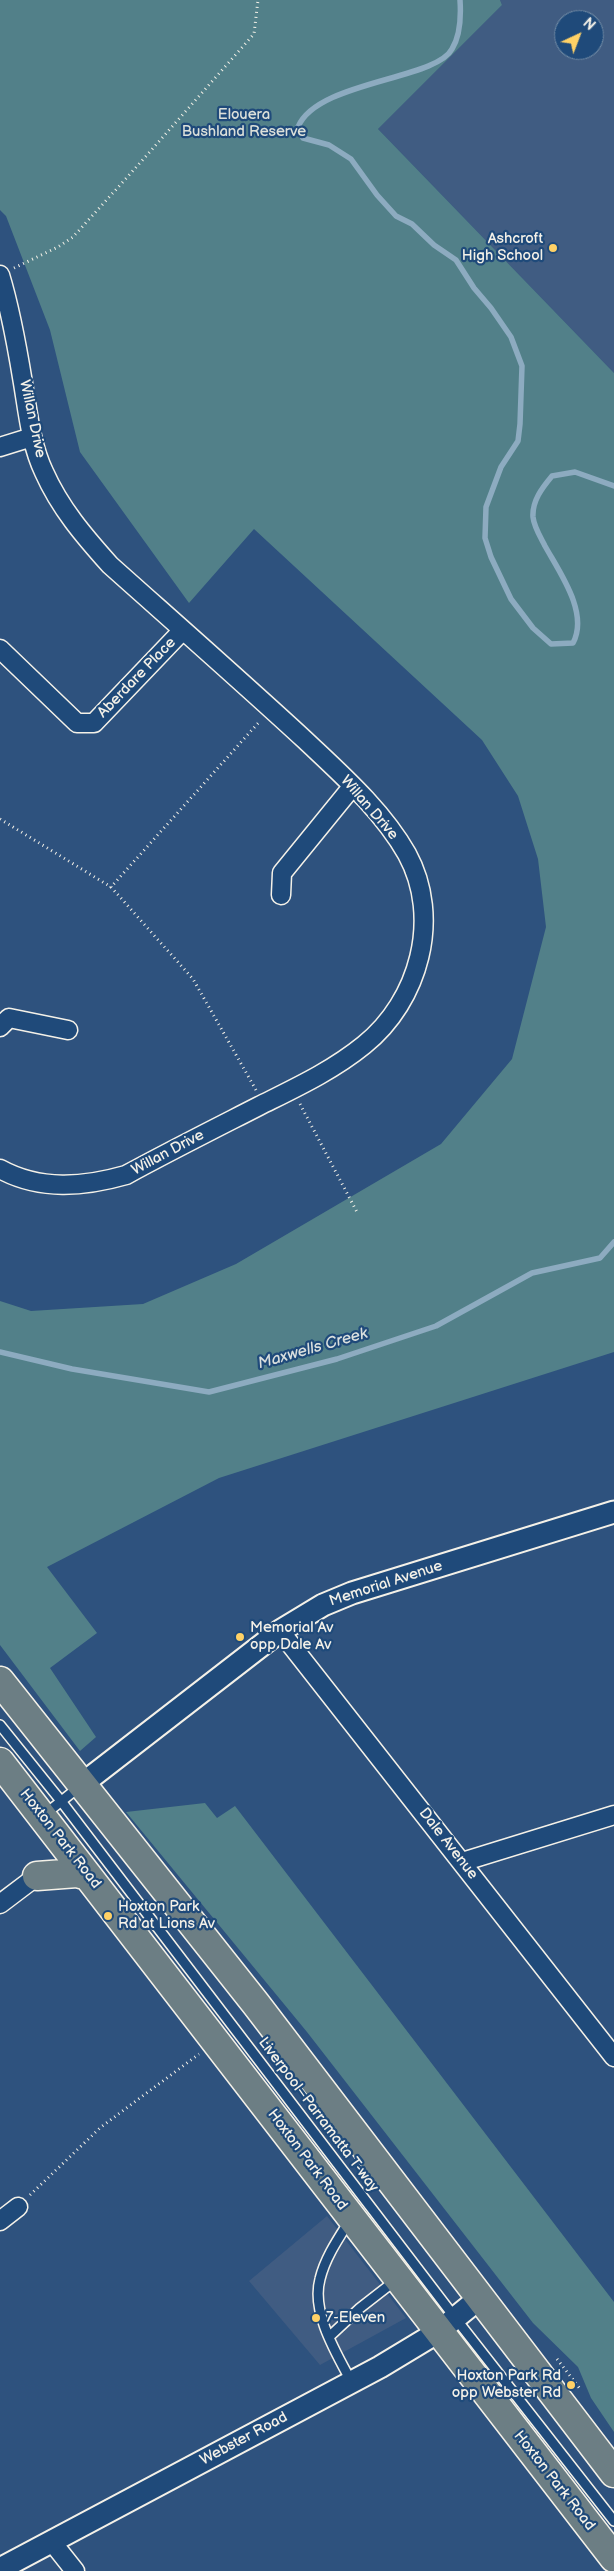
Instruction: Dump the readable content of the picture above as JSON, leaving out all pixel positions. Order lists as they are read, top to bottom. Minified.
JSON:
{"streets":{"main road":["Hoxton Park Road"],"street":["Willan Drive","Aberdare Place","Memorial Avenue","Dale Avenue","Webster Road"],"lane":["Liverpool–Parramatta T-way"]},"crossings":[["Willan Drive","Aberdare Place"],["Memorial Avenue","Hoxton Park Road"],["Memorial Avenue","Dale Avenue"],["Memorial Avenue","Liverpool–Parramatta T-way"],["Hoxton Park Road","Liverpool–Parramatta T-way"],["Hoxton Park Road","Webster Road"],["Liverpool–Parramatta T-way","Webster Road"]],"water":["Maxwells Creek"],"parks":["Elouera Bushland Reserve"],"places":["Ashcroft High School","Memorial Av opp Dale Av","Hoxton Park Rd at Lions Av","7-Eleven","Hoxton Park Rd opp Webster Rd"],"north":"top right"}
